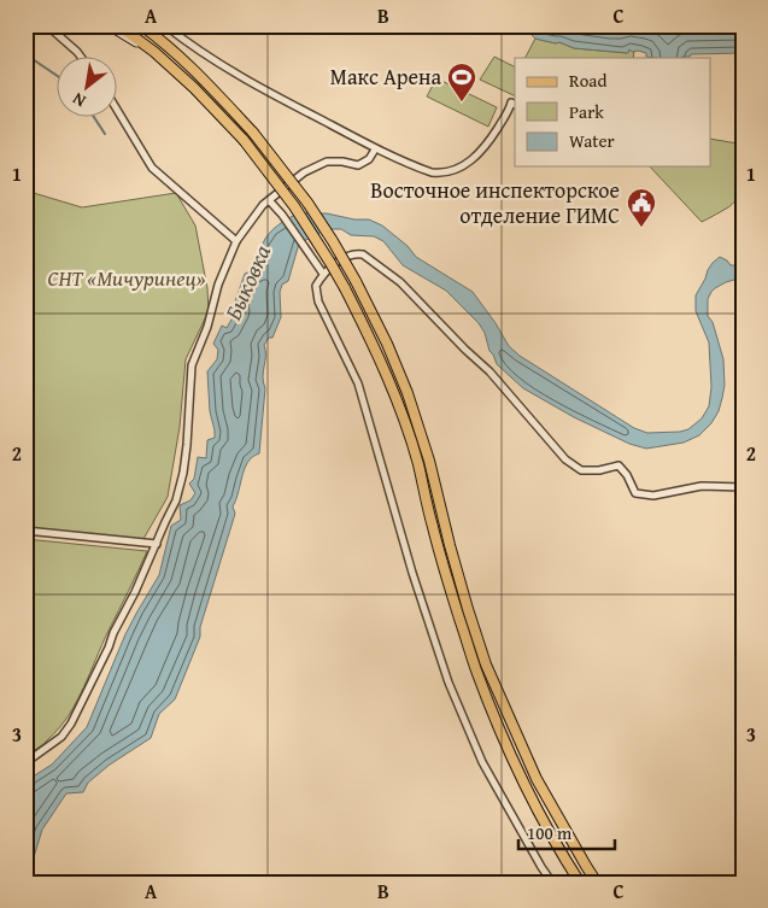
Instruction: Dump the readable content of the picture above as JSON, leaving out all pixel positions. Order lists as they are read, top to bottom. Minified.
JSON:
{"water":["Быковка"],"parks":["СНТ «Мичуринец»"],"places":{"sports":["Макс Арена"],"public building":["Восточное инспекторское отделение ГИМС"]},"legend":["Road","Park","Water"],"scale_bar":"100 m","north":"bottom left","grid":{"columns":["A","B","C"],"rows":["1","2","3"]}}
